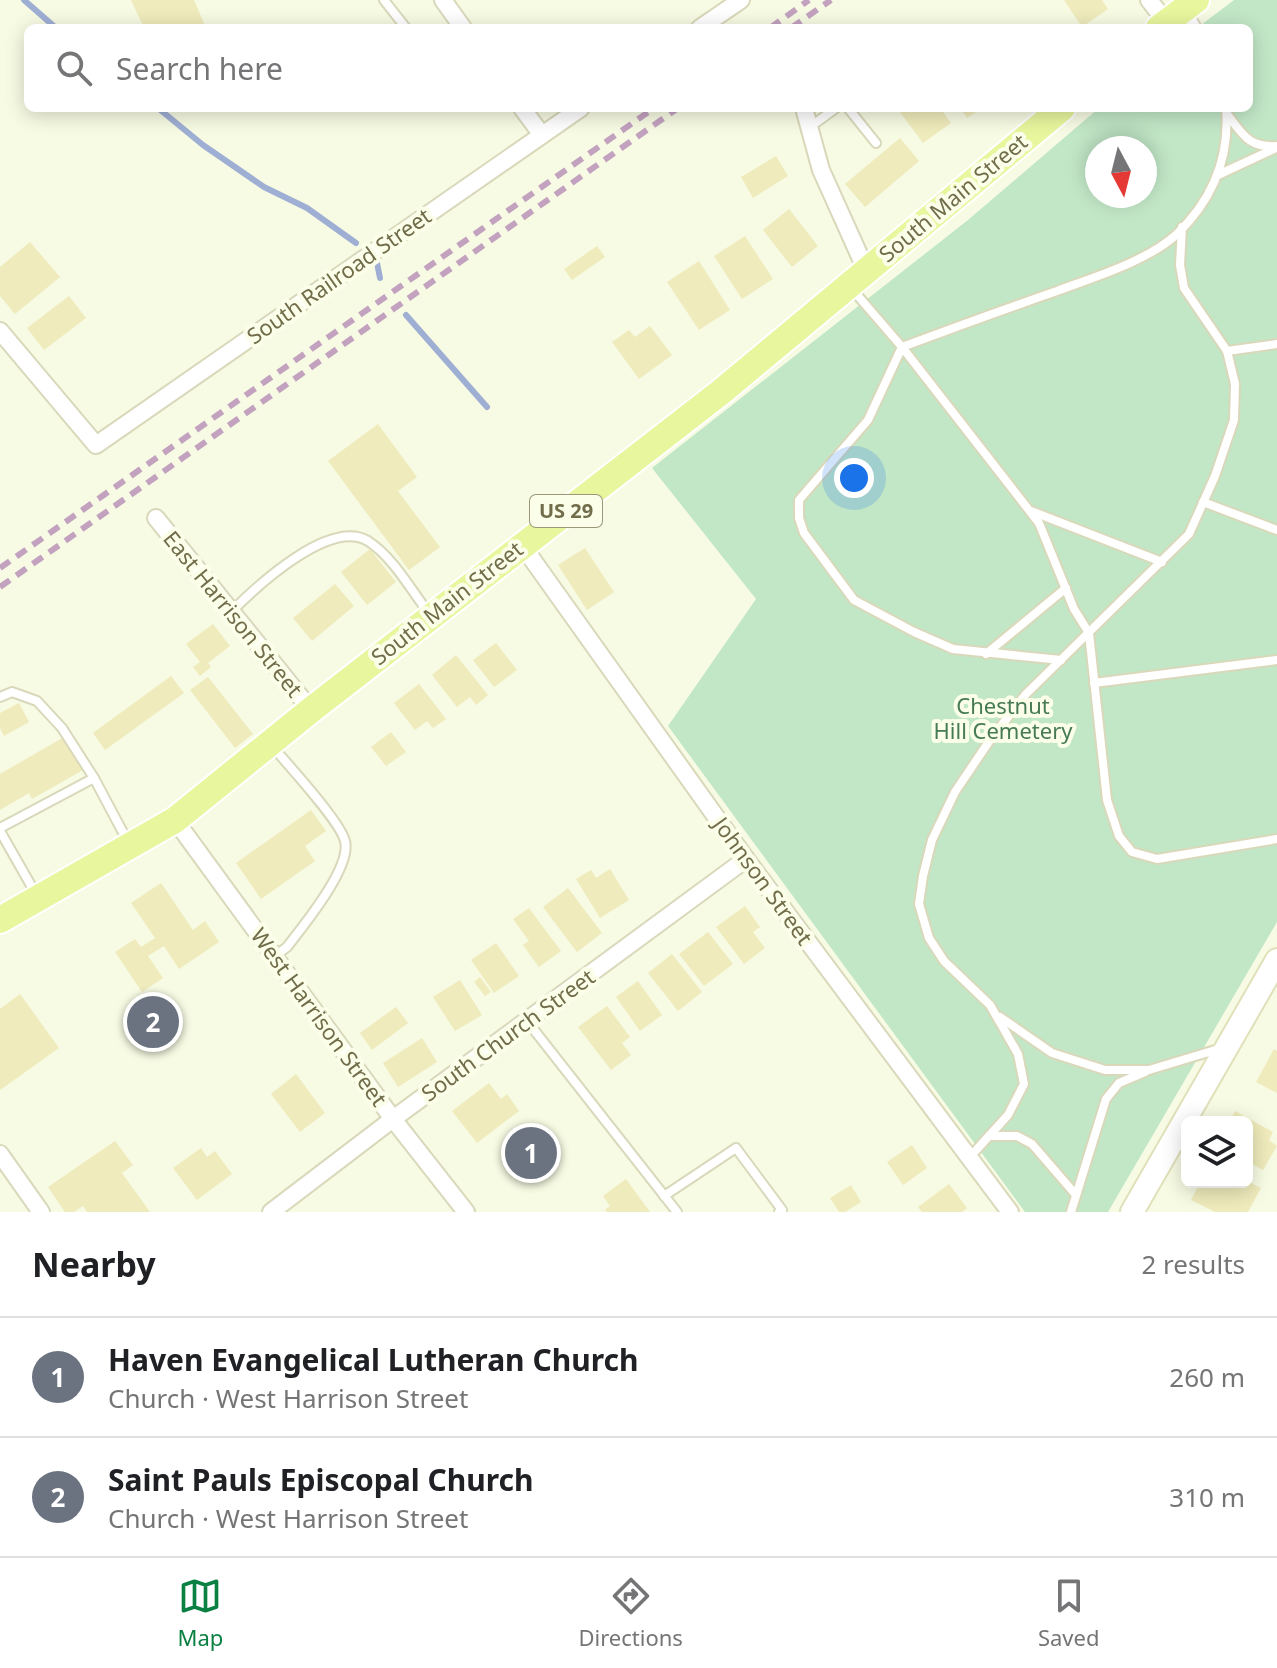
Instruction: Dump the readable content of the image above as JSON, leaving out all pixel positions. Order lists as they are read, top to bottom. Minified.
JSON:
{"streets":{"main road":["South Main Street","US 29"],"street":["South Railroad Street","East Harrison Street","Johnson Street","West Harrison Street","South Church Street"]},"crossings":[["South Main Street","East Harrison Street"],["South Main Street","Johnson Street"],["South Main Street","West Harrison Street"],["Johnson Street","South Church Street"],["West Harrison Street","South Church Street"]],"parks":["Chestnut Hill Cemetery"],"north":"bottom","page":{"search":"Search here","pins":["2","1"],"heading":["Nearby","2 results"],"list":[{"mark":"1","name":"Haven Evangelical Lutheran Church","note":"Church · West Harrison Street","value":"260 m"},{"mark":"2","name":"Saint Pauls Episcopal Church","note":"Church · West Harrison Street","value":"310 m"}],"nav":["Map","Directions","Saved"]}}
